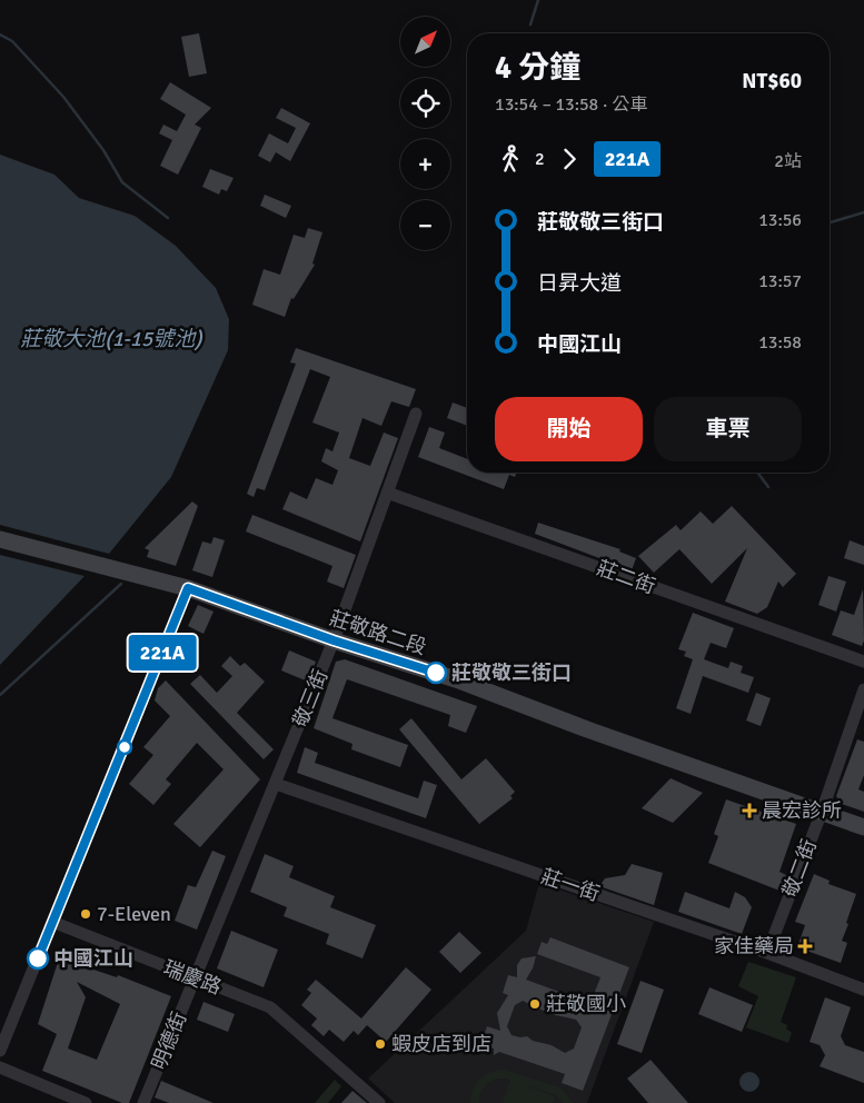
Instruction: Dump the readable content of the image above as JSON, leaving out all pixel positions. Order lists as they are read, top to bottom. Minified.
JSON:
{"streets":{"street":["莊二街","莊敬路二段","敬三街","敬二街","莊一街","瑞慶路","明德街"]},"crossings":[["莊二街","敬三街"],["莊敬路二段","敬三街"],["莊敬路二段","敬二街"],["敬三街","莊一街"],["敬三街","瑞慶路"],["敬三街","明德街"],["敬二街","莊一街"],["瑞慶路","明德街"]],"water":["莊敬大池(1-15號池)"],"places":{"other":["莊敬敬三街口","7-Eleven","中國江山","莊敬國小","蝦皮店到店"],"health":["晨宏診所","家佳藥局"]},"lines":["bus line 221A"],"north":"top right","page":{"on_map":"221A","map_buttons":["+","−"],"heading":["4 分鐘","13:54 – 13:58 · 公車","NT$60"],"legs":["2","221A","2站"],"list":[{"name":"莊敬敬三街口","value":"13:56"},{"name":"日昇大道","value":"13:57"},{"name":"中國江山","value":"13:58"}],"buttons":["開始","車票"]}}
